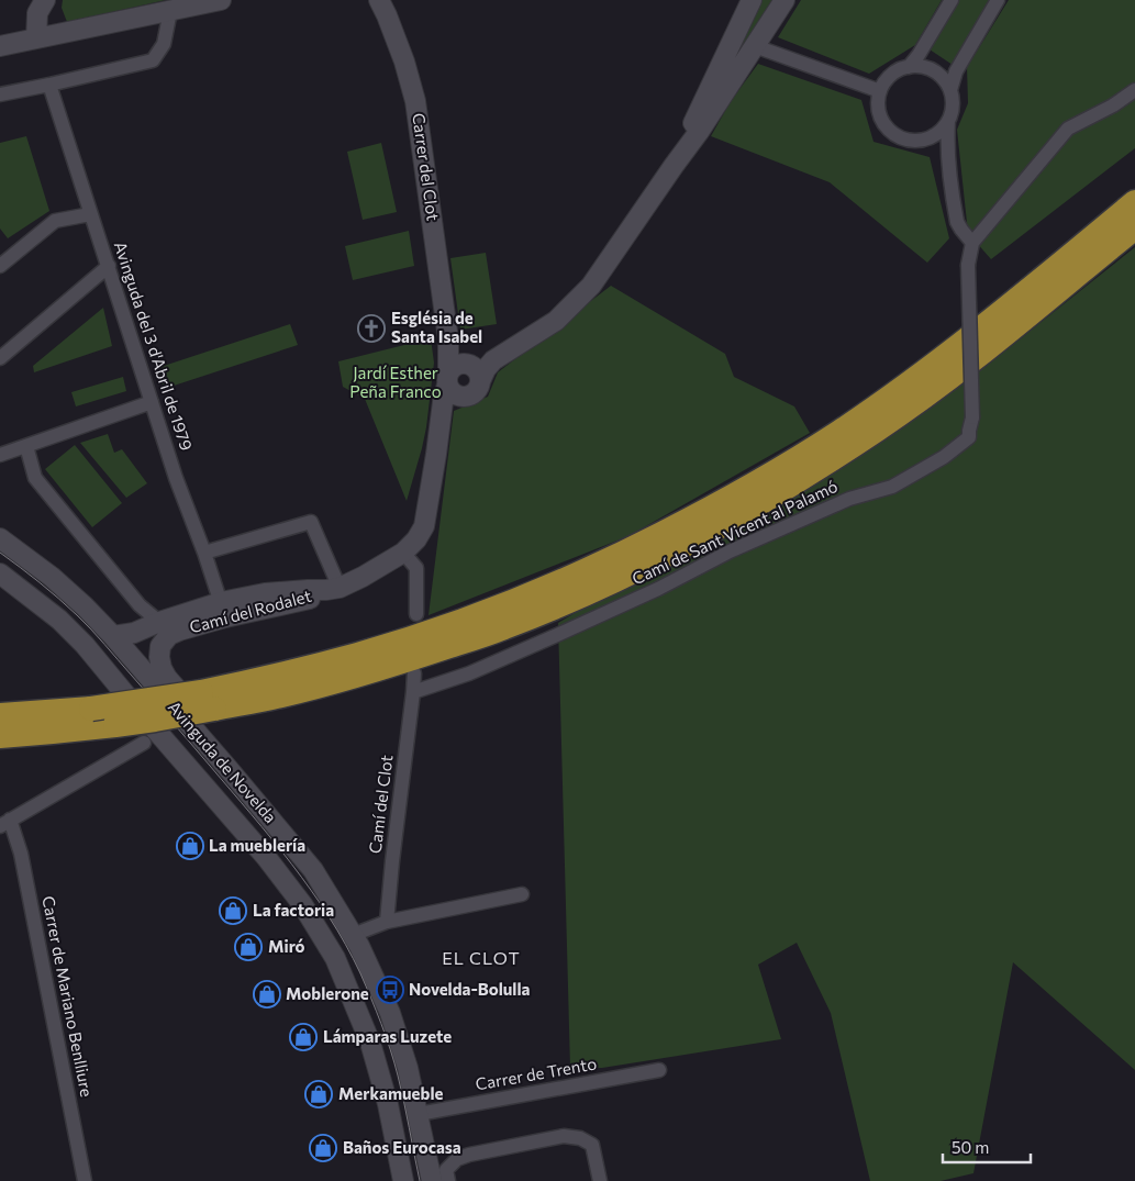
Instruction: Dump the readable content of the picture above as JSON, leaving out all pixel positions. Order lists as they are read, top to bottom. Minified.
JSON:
{"streets":{"street":["Carrer del Clot","Avinguda del 3 d'Abril de 1979","Camí de Sant Vicent al Palamó","Camí del Rodalet","Avinguda de Novelda","Camí del Clot","Carrer de Mariano Benlliure","Carrer de Trento"]},"crossings":[["Carrer del Clot","Camí del Rodalet"],["Avinguda del 3 d'Abril de 1979","Camí del Rodalet"],["Camí de Sant Vicent al Palamó","Camí del Clot"],["Camí del Rodalet","Avinguda de Novelda"],["Avinguda de Novelda","Carrer de Trento"]],"districts":["EL CLOT"],"parks":["Jardí Esther Peña Franco"],"places":{"church":["Església de Santa Isabel"],"shop":["La mueblería","La factoria","Miró","Moblerone","Lámparas Luzete","Merkamueble","Baños Eurocasa"],"bus stop":["Novelda-Bolulla"]},"scale_bar":"50 m"}
